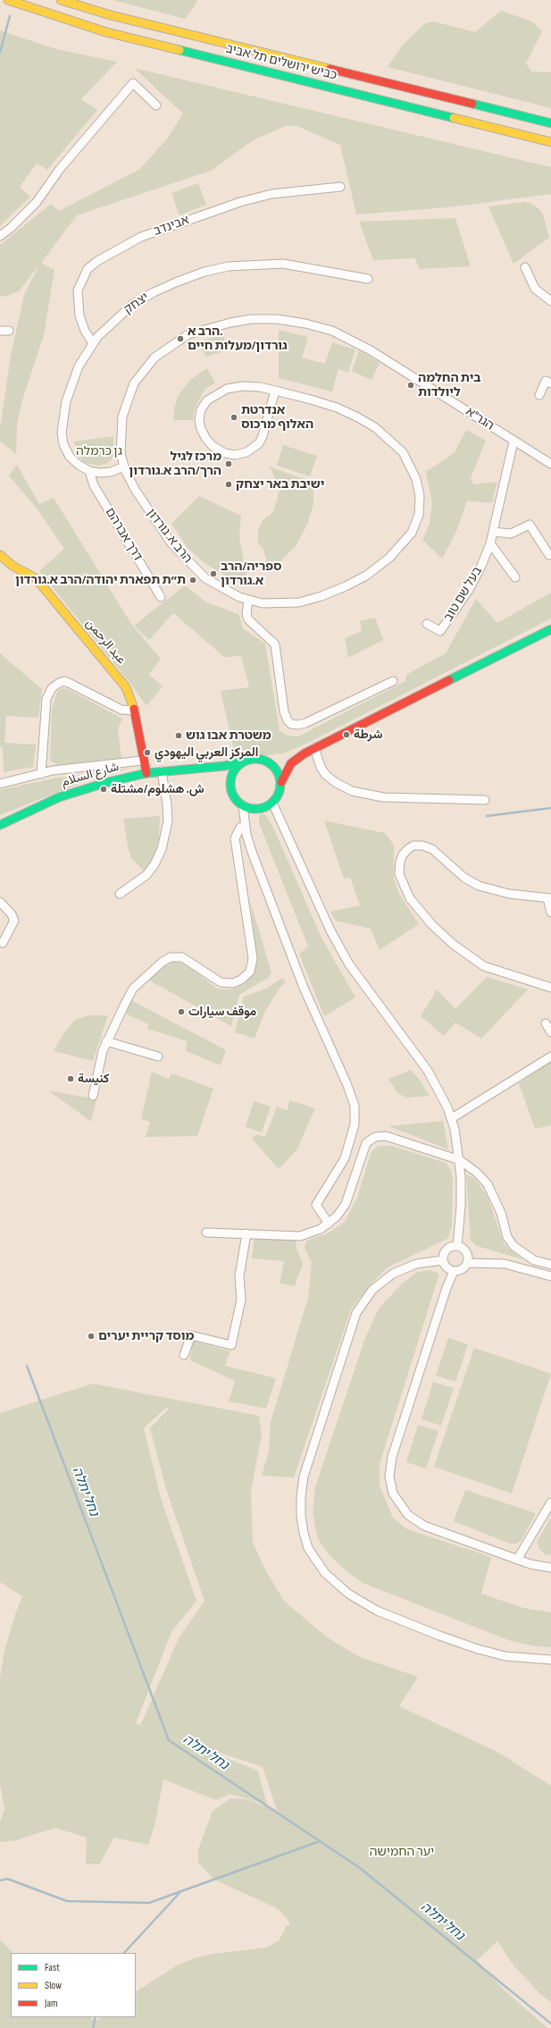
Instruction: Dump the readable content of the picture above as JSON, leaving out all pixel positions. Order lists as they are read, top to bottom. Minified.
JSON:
{"streets":{"main road":["כביש ירושלים תל אביב","عبد الرحمن","شارع السلام"],"street":["אבינדב","יצחק","הגר\"א","דרך אברהם","הרב א. גורדון","בעל שם טוב"]},"crossings":[["אבינדב","יצחק"],["יצחק","דרך אברהם"],["יצחק","הרב א. גורדון"],["הגר\"א","הרב א. גורדון"],["הגר\"א","בעל שם טוב"],["عبد الرحمن","شارع السلام"]],"water":["נחל יתלה"],"parks":["גן כרמלה","יער החמישה"],"places":["הרב א. גורדון/מעלות חיים","בית החלמה ליולדות","אנדרטת האלוף מרכוס","מרכז לגיל הרך/הרב א.גורדון","ישיבת באר יצחק","ספריה/הרב א.גורדון","ת״ת תפארת יהודה/הרב א.גורדון","شرطة","משטרת אבו גוש","المركز العربي اليهودي","ش. هشلوم/مشتلة","موقف سيارات","كنيسة","מוסד קריית יערים"],"legend":["Fast","Slow","Jam"]}
